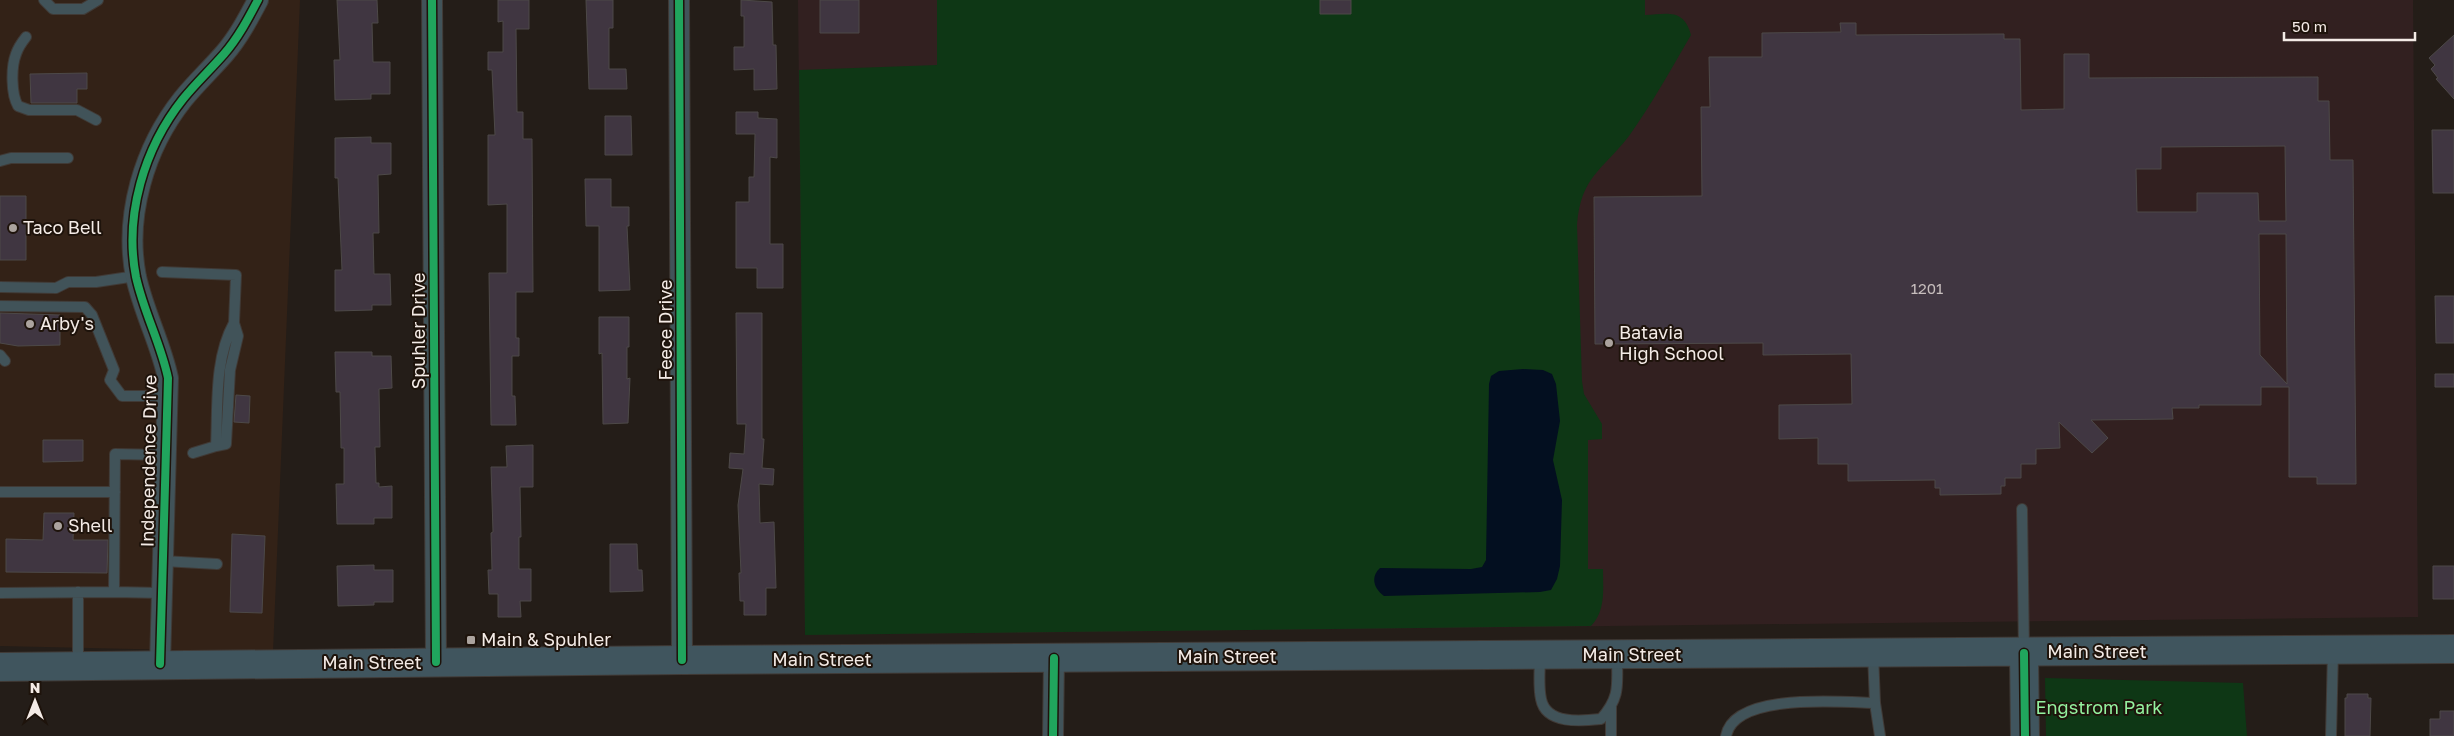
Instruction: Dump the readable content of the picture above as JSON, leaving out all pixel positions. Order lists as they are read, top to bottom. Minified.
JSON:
{"streets":{"main road":["Main Street"],"street":["Feece Drive","Spuhler Drive","Independence Drive"]},"crossings":[["Feece Drive","Main Street"],["Spuhler Drive","Main Street"],["Independence Drive","Main Street"]],"parks":["Engstrom Park"],"places":{"other":["Taco Bell","Arby's","Batavia High School","Shell"],"transit":["Main & Spuhler"]},"house_numbers":["1201"],"scale_bar":"50 m","north":"top"}
